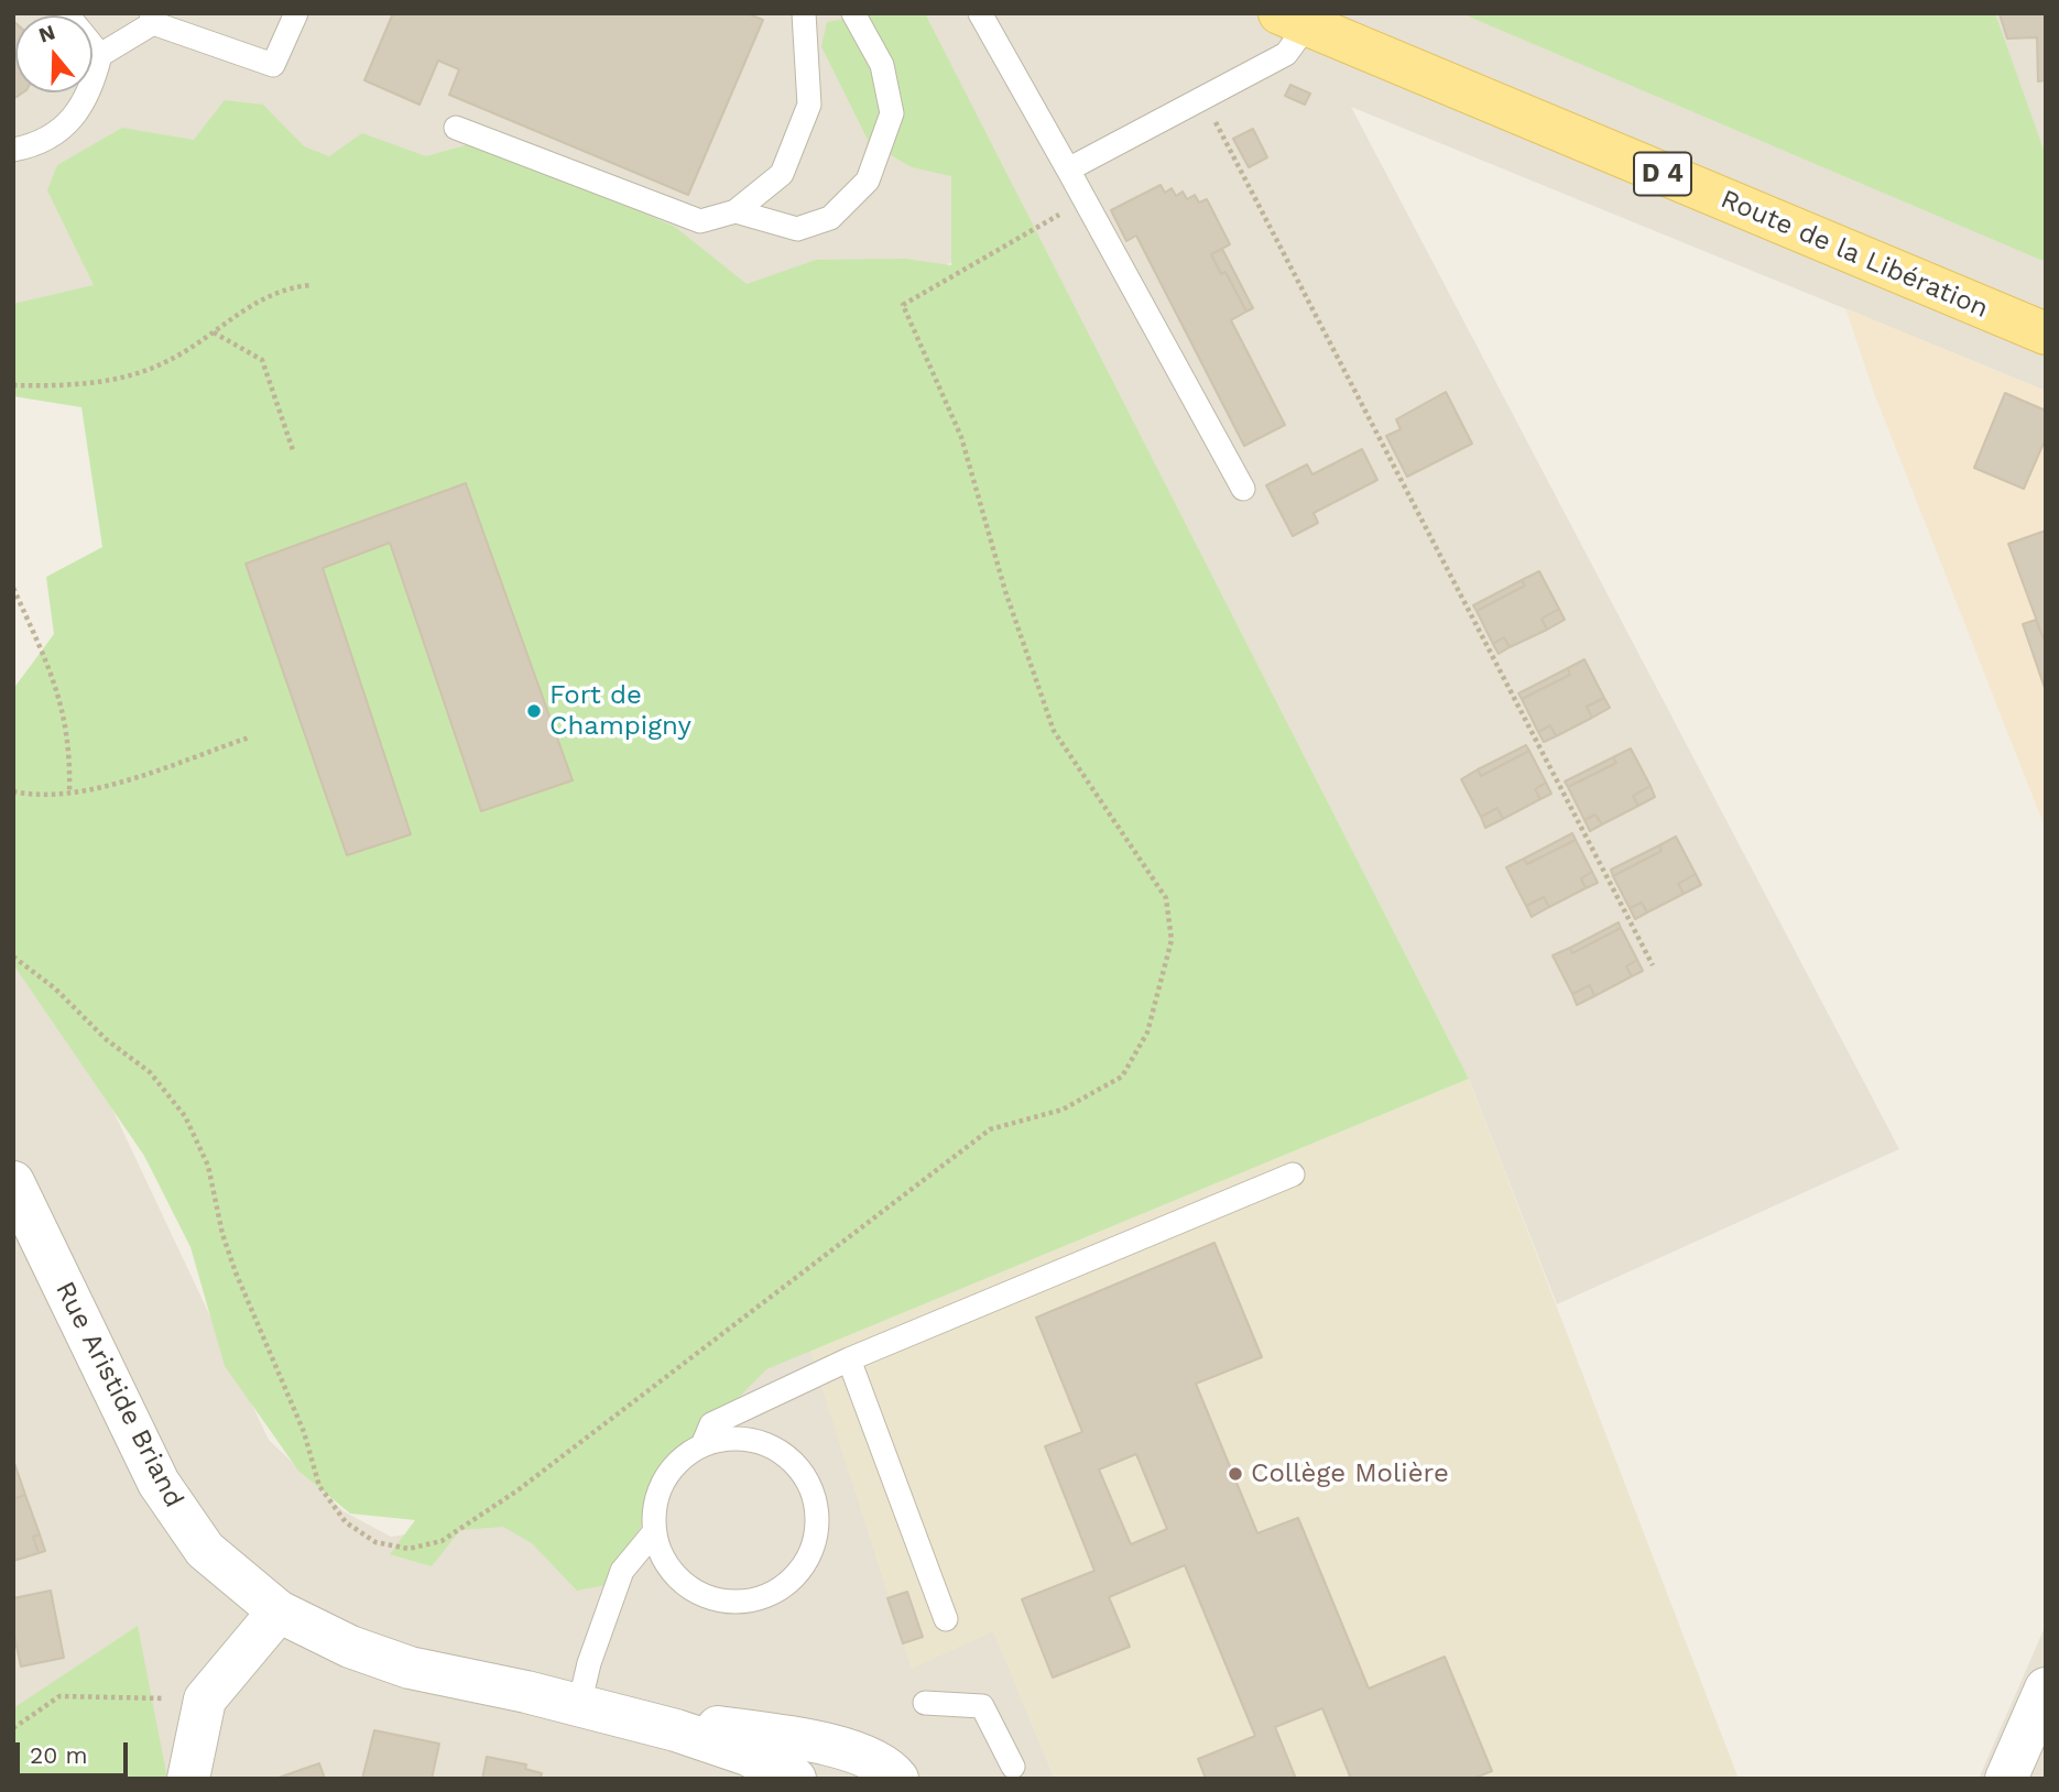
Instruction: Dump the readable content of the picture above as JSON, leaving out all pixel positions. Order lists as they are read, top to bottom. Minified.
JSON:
{"streets":{"main road":["D 4","Route de la Libération"],"street":["Rue Aristide Briand"]},"places":["Fort de Champigny","Collège Molière"],"scale_bar":"20 m","north":"top"}
